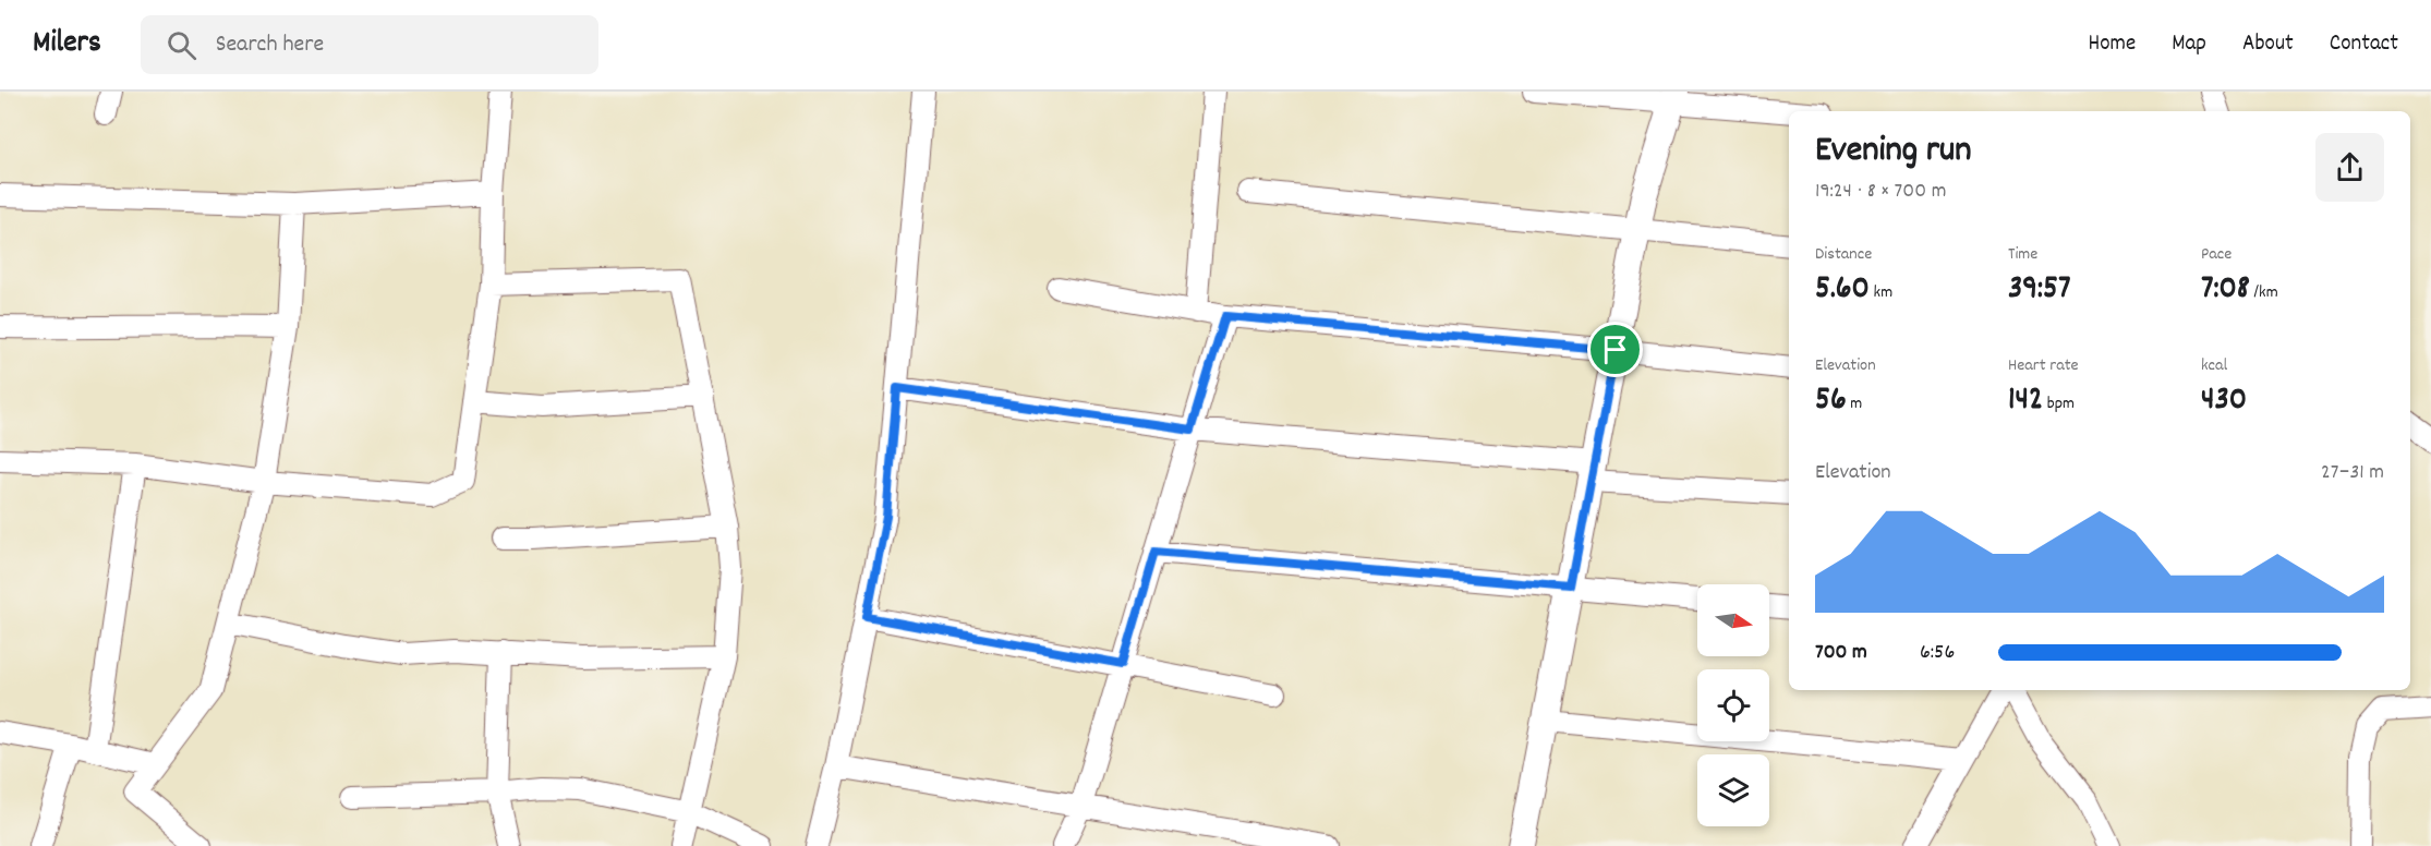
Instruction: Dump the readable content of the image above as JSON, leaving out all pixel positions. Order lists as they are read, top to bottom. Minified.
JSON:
{"north":"right","page":{"header":"Milers","search":"Search here","nav":["Home","Map","About","Contact"],"heading":["Evening run","19:24 · 8 × 700 m"],"stats":[["Distance","5.60 km"],["Time","39:57"],["Pace","7:08 /km"],["Elevation","56 m"],["Heart rate","142 bpm"],["kcal","430"]],"chart":["Elevation","27–31 m"],"list":[{"name":"700 m","note":"6:56"}]}}
